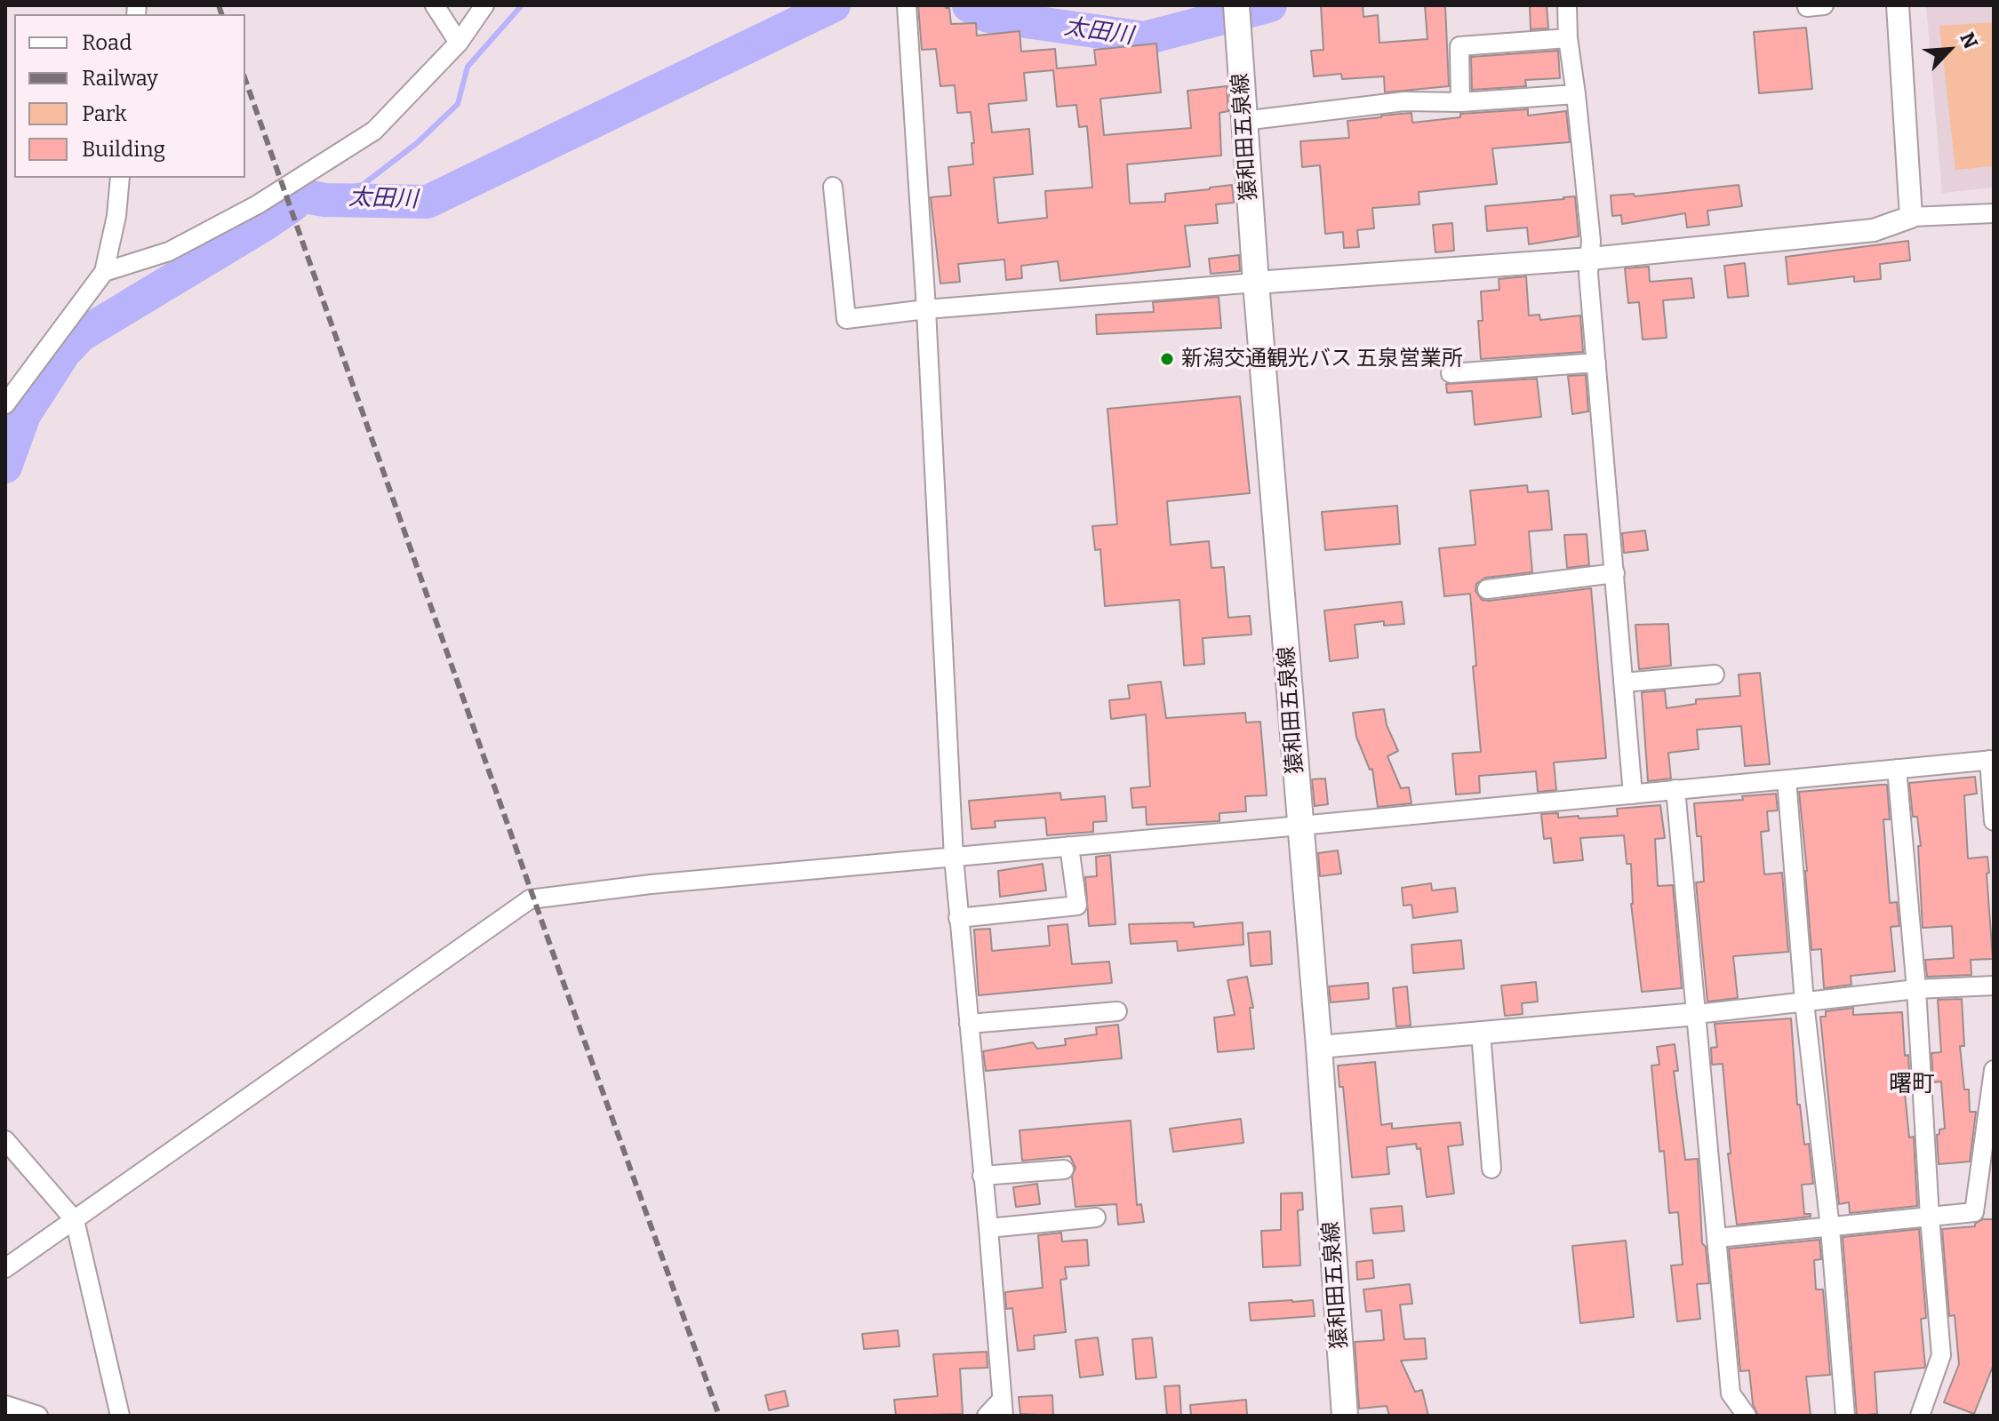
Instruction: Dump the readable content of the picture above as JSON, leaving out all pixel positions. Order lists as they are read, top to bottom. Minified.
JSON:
{"streets":{"main road":["猿和田五泉線"]},"districts":["曙町"],"water":["太田川"],"places":["新潟交通観光バス 五泉営業所"],"legend":["Road","Railway","Park","Building"],"north":"top right"}
